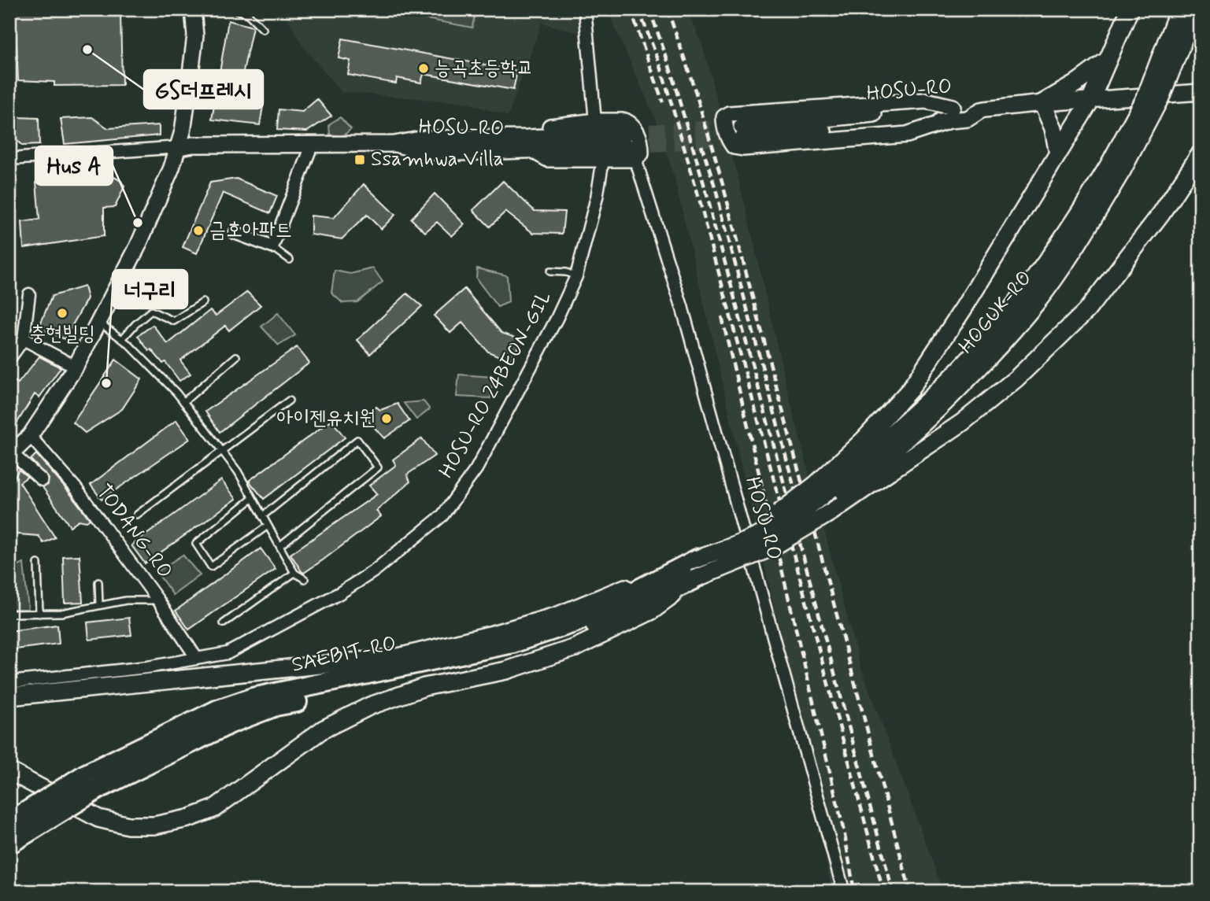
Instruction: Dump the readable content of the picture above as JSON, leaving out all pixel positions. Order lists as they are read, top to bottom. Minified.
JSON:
{"streets":{"highway":["SAEBIT-RO"],"main road":["HOSU-RO","HOGUK-RO"],"street":["HOSU-RO 24BEON-GIL","TODANG-RO"]},"crossings":[["HOSU-RO 24BEON-GIL","TODANG-RO"]],"places":{"other":["GS더프레시","능곡초등학교","Hus A","금호아파트","충현빌딩","너구리","아이젠유치원"],"transit":["Ssamhwa Villa"]}}
